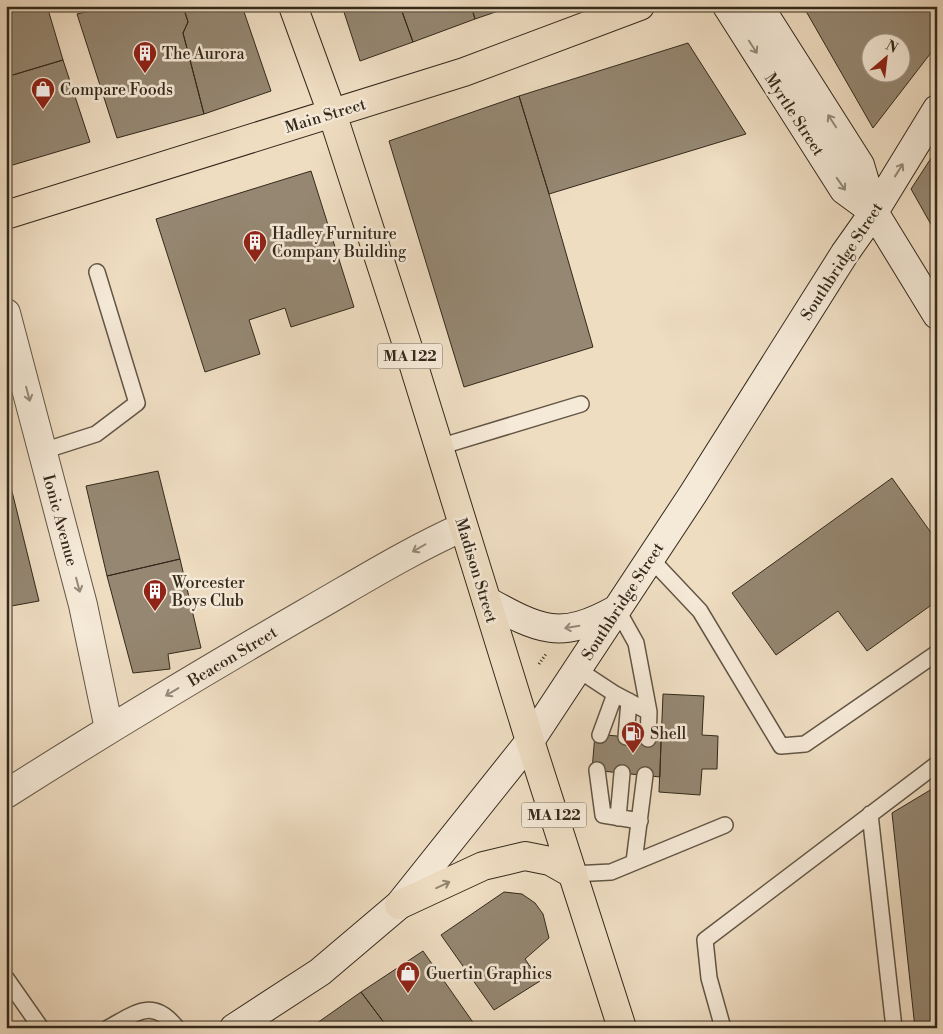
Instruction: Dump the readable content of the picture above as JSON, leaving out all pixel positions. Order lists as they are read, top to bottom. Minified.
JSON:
{"streets":{"main road":["Myrtle Street","Main Street","Southbridge Street","MA 122","Ionic Avenue","Madison Street","Beacon Street"]},"crossings":[["Myrtle Street","Southbridge Street"],["Main Street","MA 122"],["Main Street","Madison Street"],["Southbridge Street","Madison Street"],["MA 122","Madison Street"],["Ionic Avenue","Beacon Street"],["Madison Street","Beacon Street"]],"one_way":["Ionic Avenue","Beacon Street"],"places":{"building":["The Aurora","Hadley Furniture Company Building","Worcester Boys Club"],"shop":["Compare Foods","Guertin Graphics"],"fuel station":["Shell"]},"north":"top right"}
